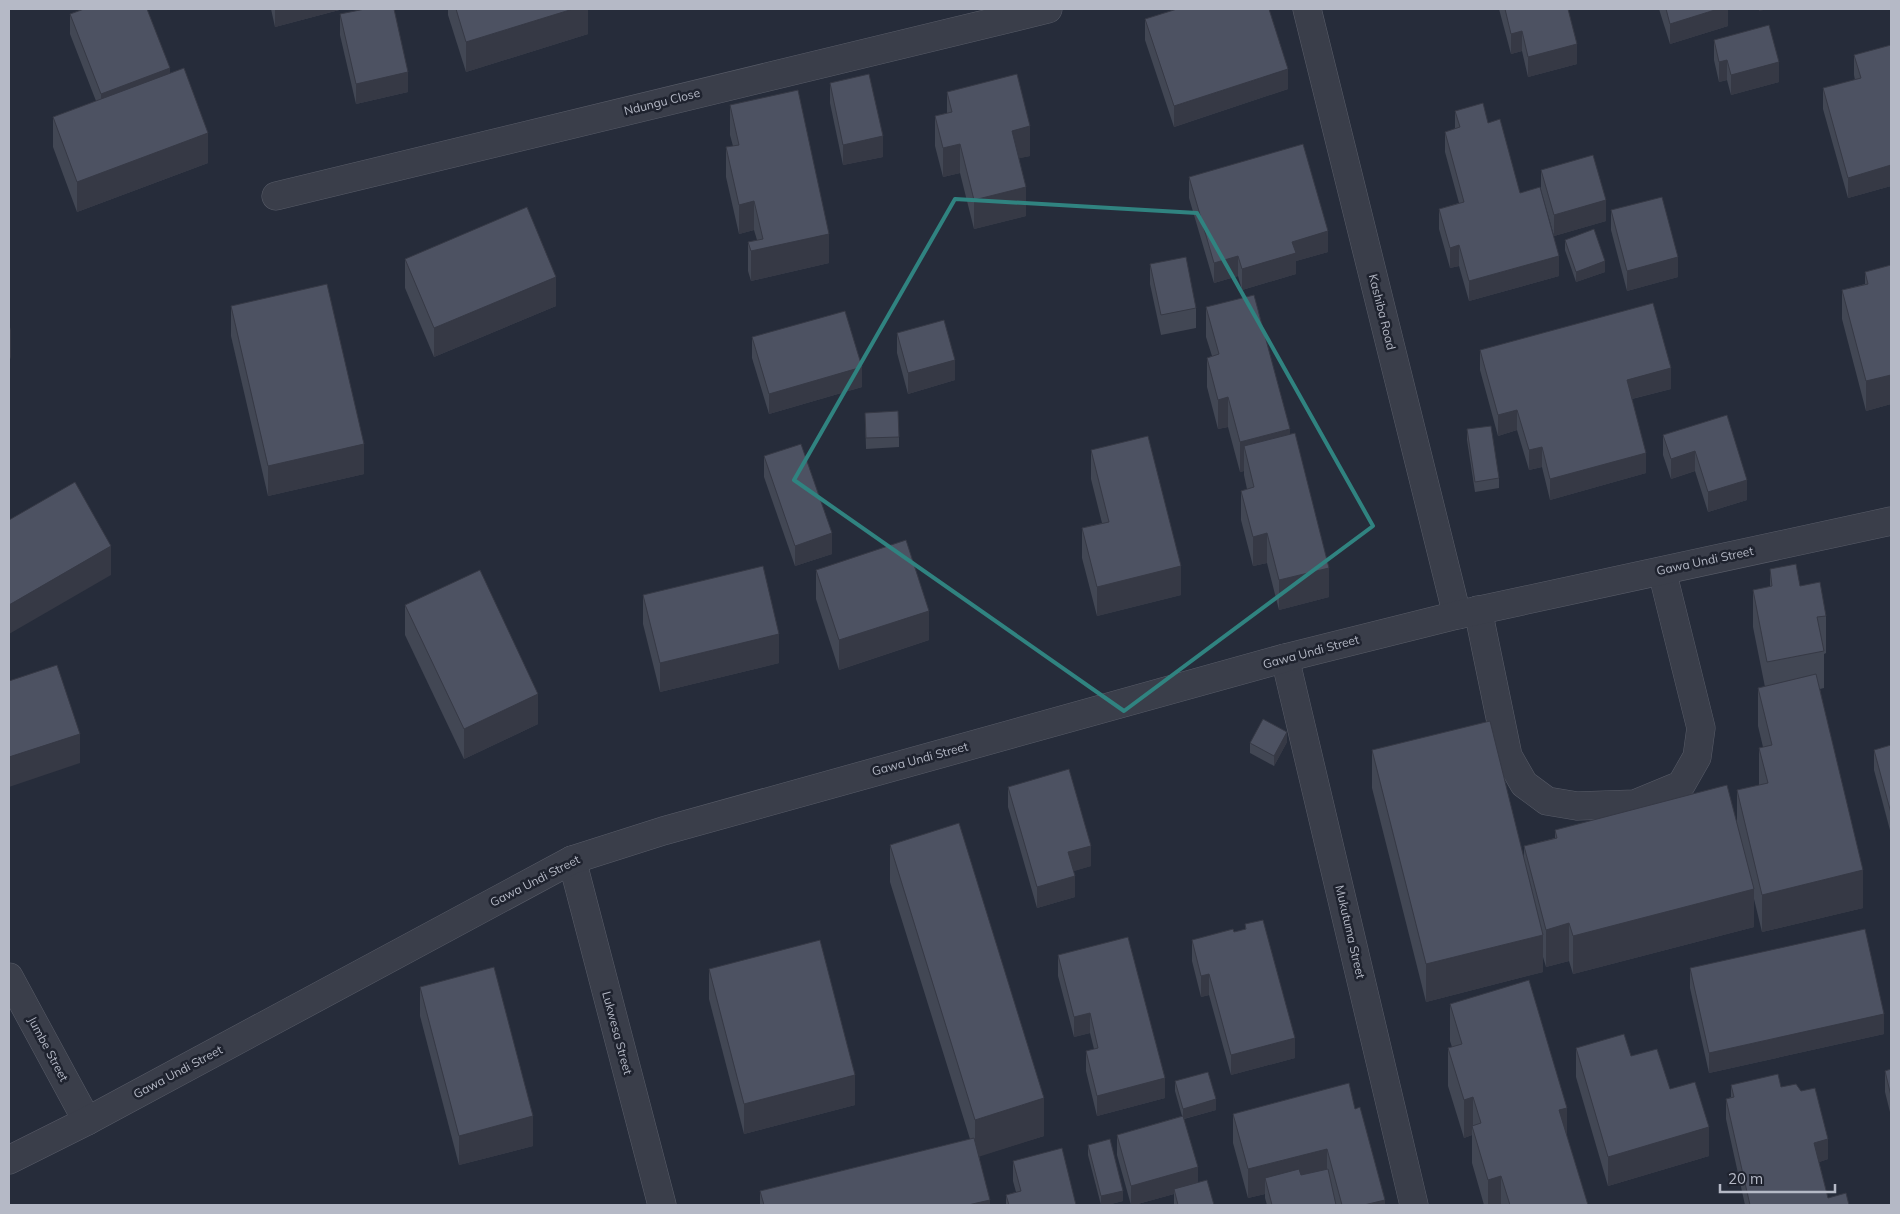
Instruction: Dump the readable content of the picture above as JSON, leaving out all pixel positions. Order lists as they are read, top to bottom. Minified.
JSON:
{"streets":{"street":["Ndungu Close","Kashiba Road","Gawa Undi Street","Mukutuma Street","Lukwesa Street","Jumbe Street"]},"crossings":[["Kashiba Road","Gawa Undi Street"],["Gawa Undi Street","Mukutuma Street"],["Gawa Undi Street","Lukwesa Street"],["Gawa Undi Street","Jumbe Street"]],"scale_bar":"20 m"}
